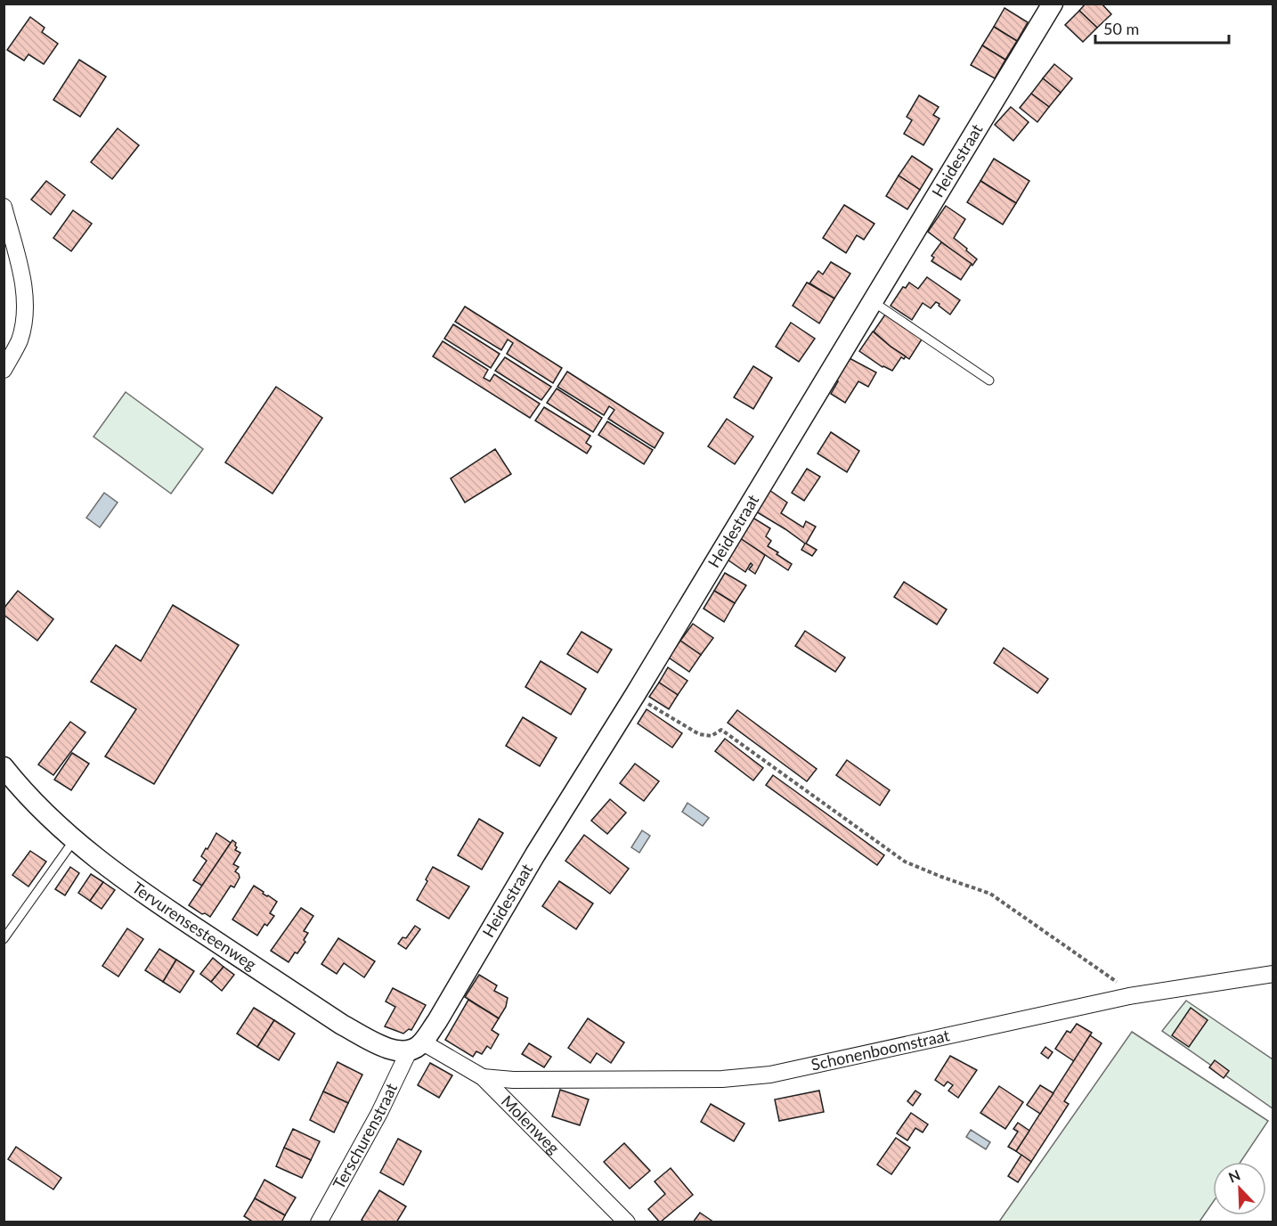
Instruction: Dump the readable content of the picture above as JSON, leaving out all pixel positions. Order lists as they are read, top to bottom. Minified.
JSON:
{"streets":{"street":["Heidestraat","Tervurensesteenweg","Schonenboomstraat","Molenweg","Terschurenstraat"]},"crossings":[["Heidestraat","Tervurensesteenweg"],["Heidestraat","Molenweg"],["Heidestraat","Terschurenstraat"],["Tervurensesteenweg","Molenweg"],["Tervurensesteenweg","Terschurenstraat"],["Schonenboomstraat","Molenweg"],["Molenweg","Terschurenstraat"]],"scale_bar":"50 m","north":"top left"}
